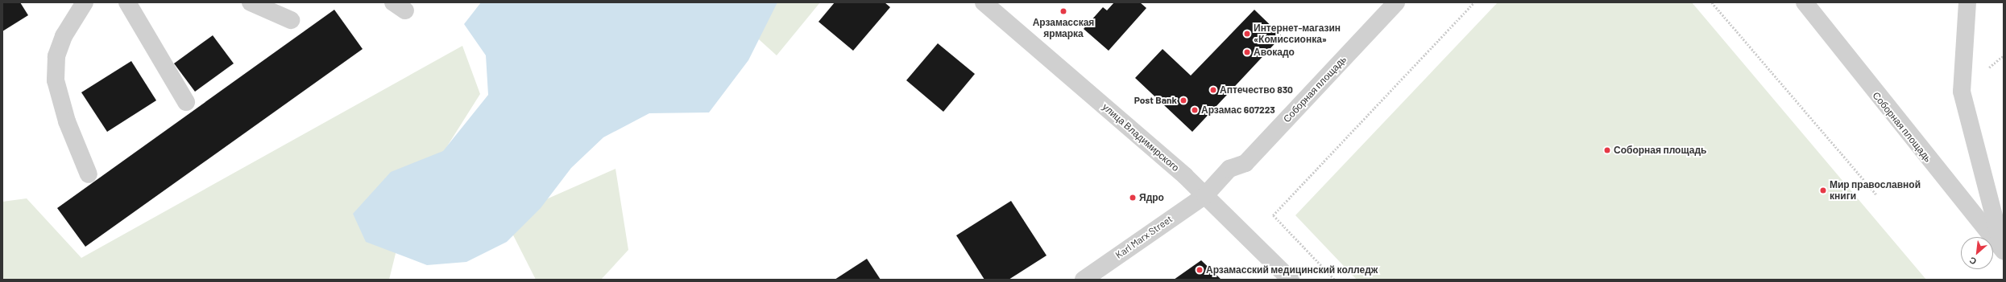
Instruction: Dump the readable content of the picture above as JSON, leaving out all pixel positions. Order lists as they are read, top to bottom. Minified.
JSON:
{"streets":{"street":["Соборная площадь","улица Владимирского","Karl Marx Street"]},"crossings":[["Соборная площадь","улица Владимирского"],["Соборная площадь","Karl Marx Street"],["улица Владимирского","Karl Marx Street"]],"places":["Арзамасская ярмарка","Интернет-магазин «Комиссионка»","Авокадо","Аптечество 830","Post Bank","Арзамас 607223","Соборная площадь","Мир православной книги","Ядро","Арзамасский медицинский колледж"],"north":"bottom left"}
